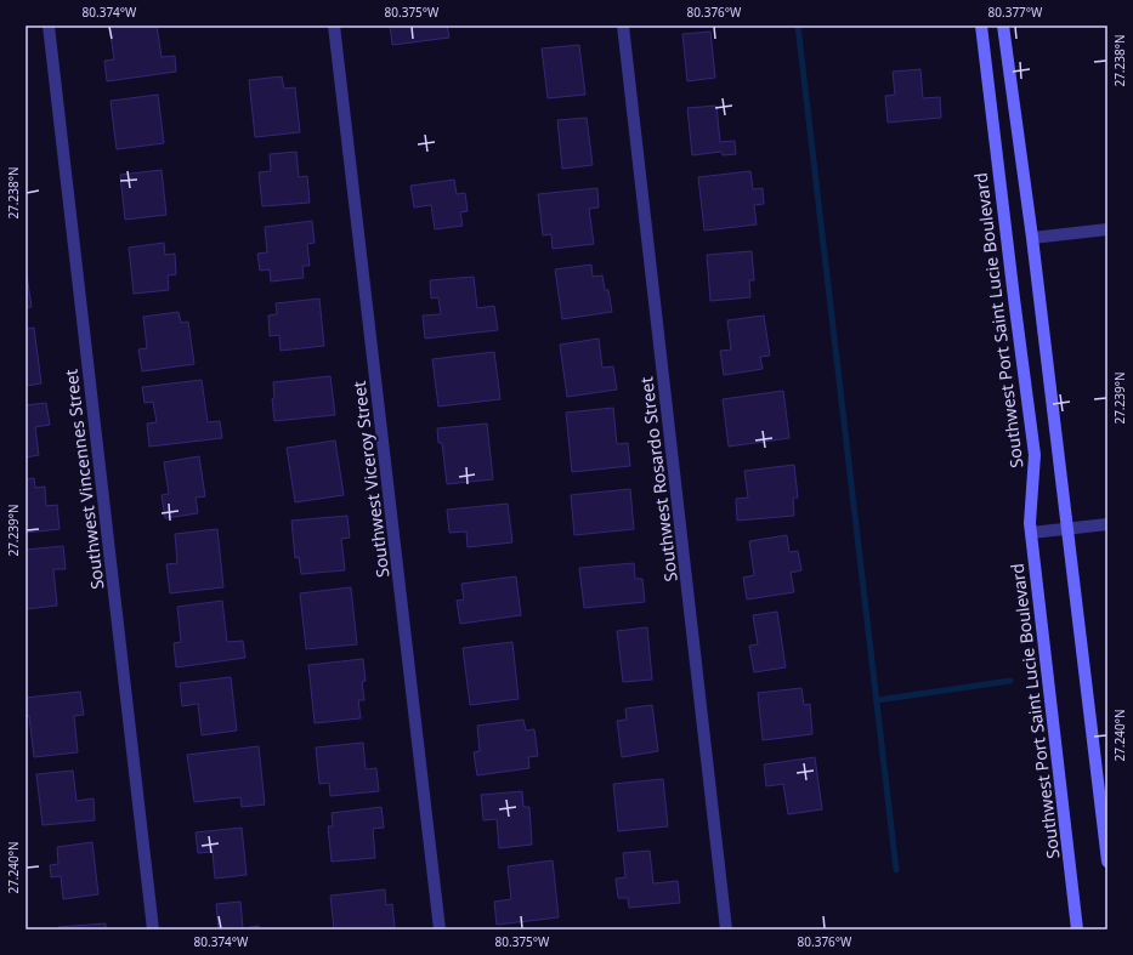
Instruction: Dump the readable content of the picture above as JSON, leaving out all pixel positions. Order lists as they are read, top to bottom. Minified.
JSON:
{"streets":{"main road":["Southwest Port Saint Lucie Boulevard"],"street":["Southwest Vincennes Street","Southwest Viceroy Street","Southwest Rosardo Street"]},"coordinates":["80.374°W","80.375°W","80.376°W","80.377°W","27.238°N","27.239°N","27.240°N"]}
